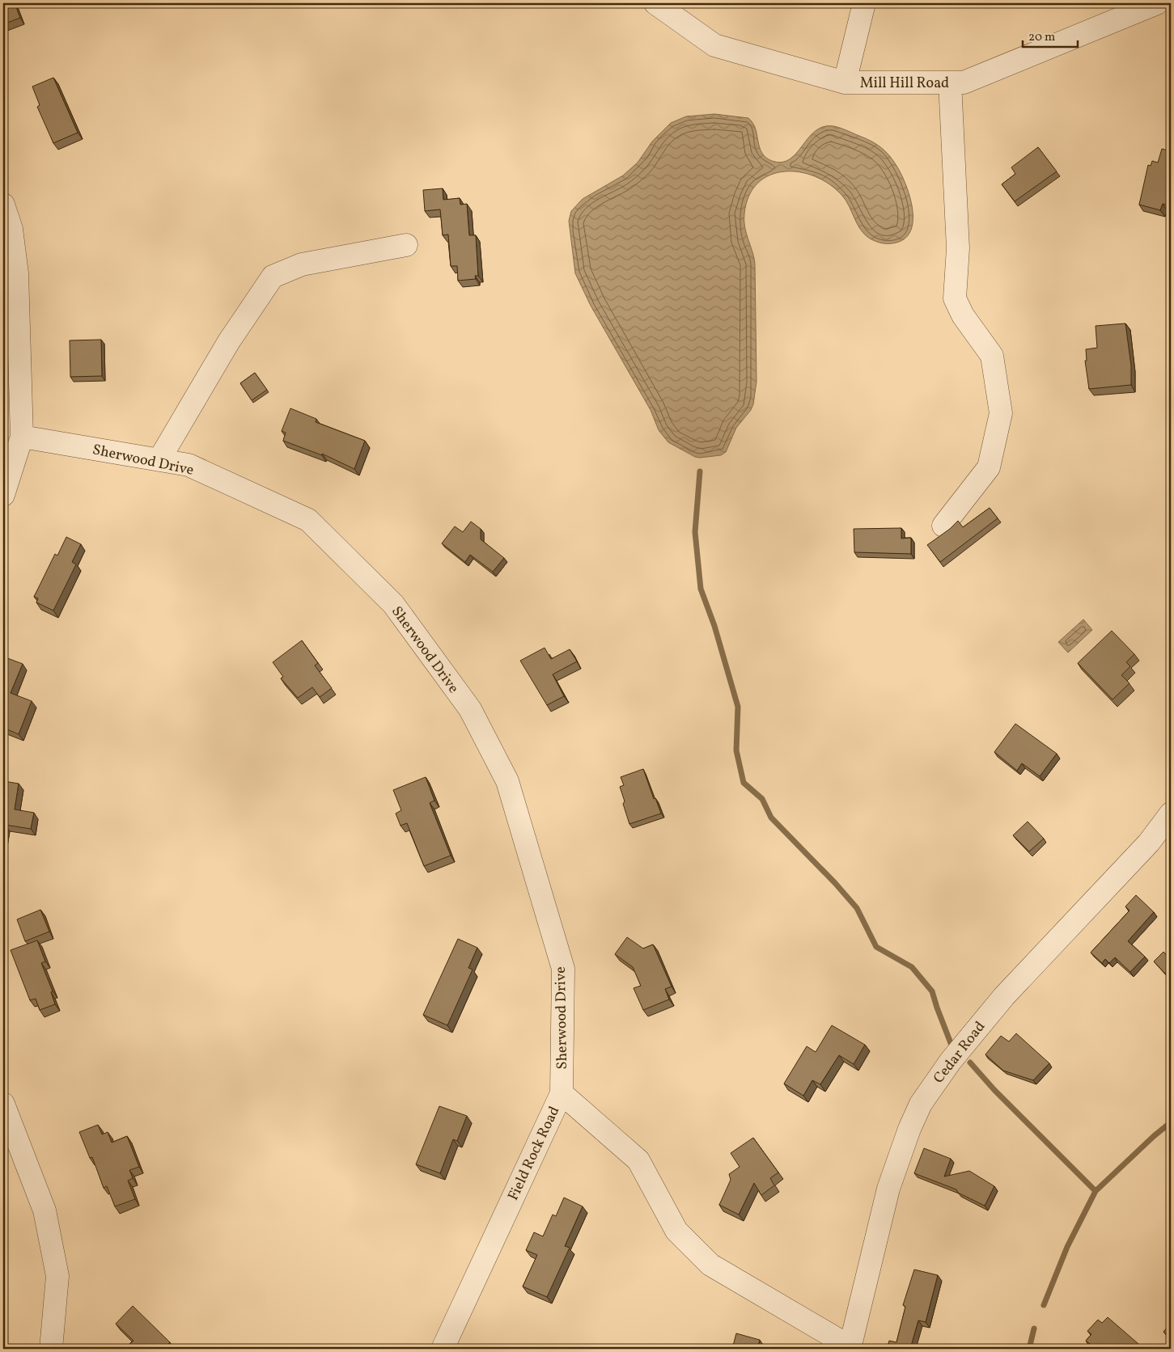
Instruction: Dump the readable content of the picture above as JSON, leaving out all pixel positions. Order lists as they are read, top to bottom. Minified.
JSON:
{"streets":{"street":["Mill Hill Road","Sherwood Drive","Cedar Road","Field Rock Road"]},"crossings":[["Sherwood Drive","Field Rock Road"],["Cedar Road","Field Rock Road"]],"scale_bar":"20 m"}
